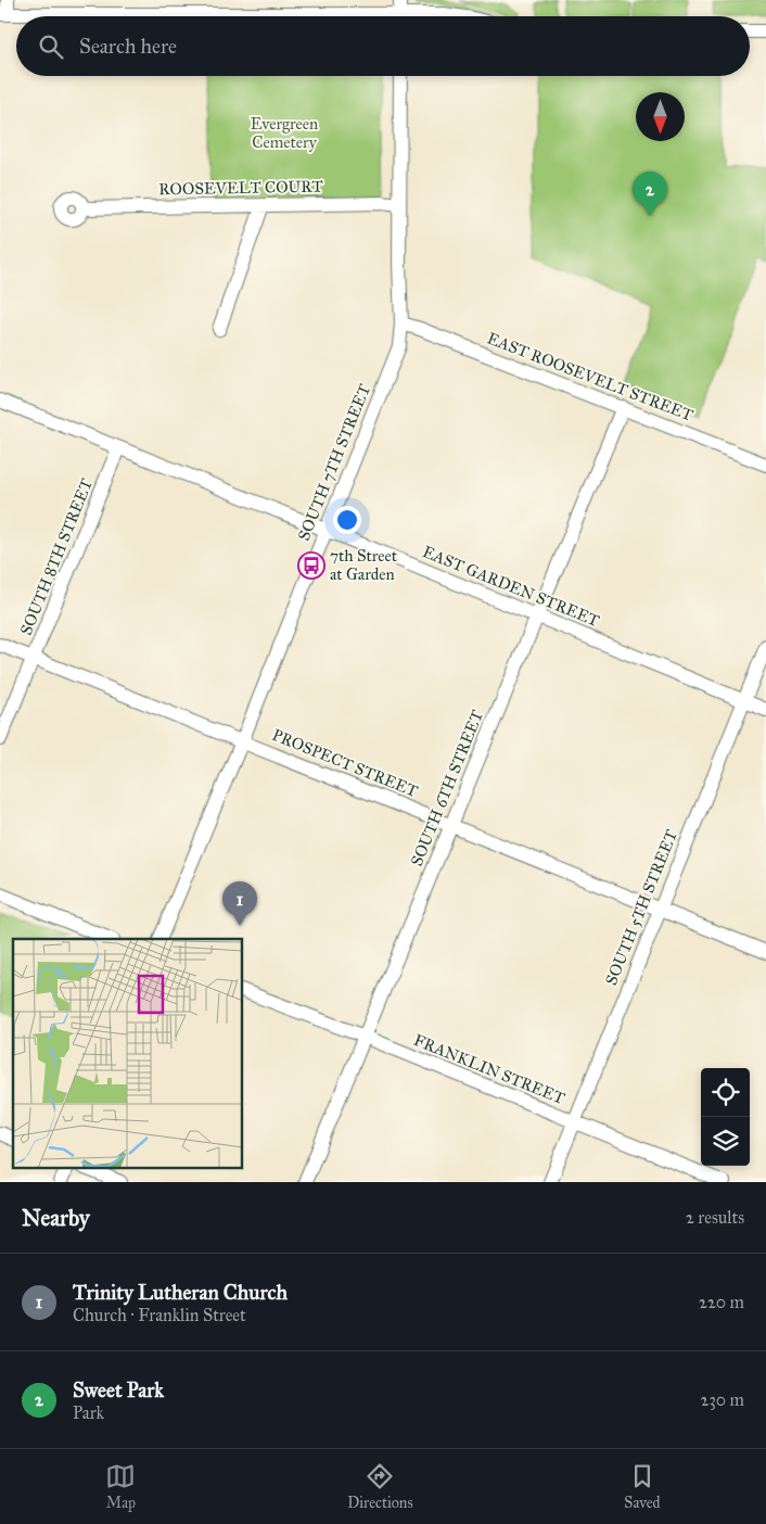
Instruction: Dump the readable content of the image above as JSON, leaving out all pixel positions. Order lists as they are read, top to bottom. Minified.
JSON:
{"streets":{"street":["ROOSEVELT COURT","EAST ROOSEVELT STREET","SOUTH 7TH STREET","SOUTH 8TH STREET","EAST GARDEN STREET","PROSPECT STREET","SOUTH 6TH STREET","SOUTH 5TH STREET","FRANKLIN STREET"]},"crossings":[["ROOSEVELT COURT","SOUTH 7TH STREET"],["EAST ROOSEVELT STREET","SOUTH 7TH STREET"],["EAST ROOSEVELT STREET","SOUTH 6TH STREET"],["SOUTH 7TH STREET","EAST GARDEN STREET"],["SOUTH 7TH STREET","PROSPECT STREET"],["SOUTH 8TH STREET","EAST GARDEN STREET"],["SOUTH 8TH STREET","PROSPECT STREET"],["EAST GARDEN STREET","SOUTH 6TH STREET"],["EAST GARDEN STREET","SOUTH 5TH STREET"],["PROSPECT STREET","SOUTH 6TH STREET"],["PROSPECT STREET","SOUTH 5TH STREET"],["SOUTH 6TH STREET","FRANKLIN STREET"],["SOUTH 5TH STREET","FRANKLIN STREET"]],"parks":["Evergreen Cemetery"],"places":{"bus stop":["7th Street at Garden"]},"north":"bottom","page":{"search":"Search here","pins":["2","1"],"heading":["Nearby","2 results"],"list":[{"mark":"1","name":"Trinity Lutheran Church","note":"Church · Franklin Street","value":"220 m"},{"mark":"2","name":"Sweet Park","note":"Park","value":"230 m"}],"nav":["Map","Directions","Saved"]}}
